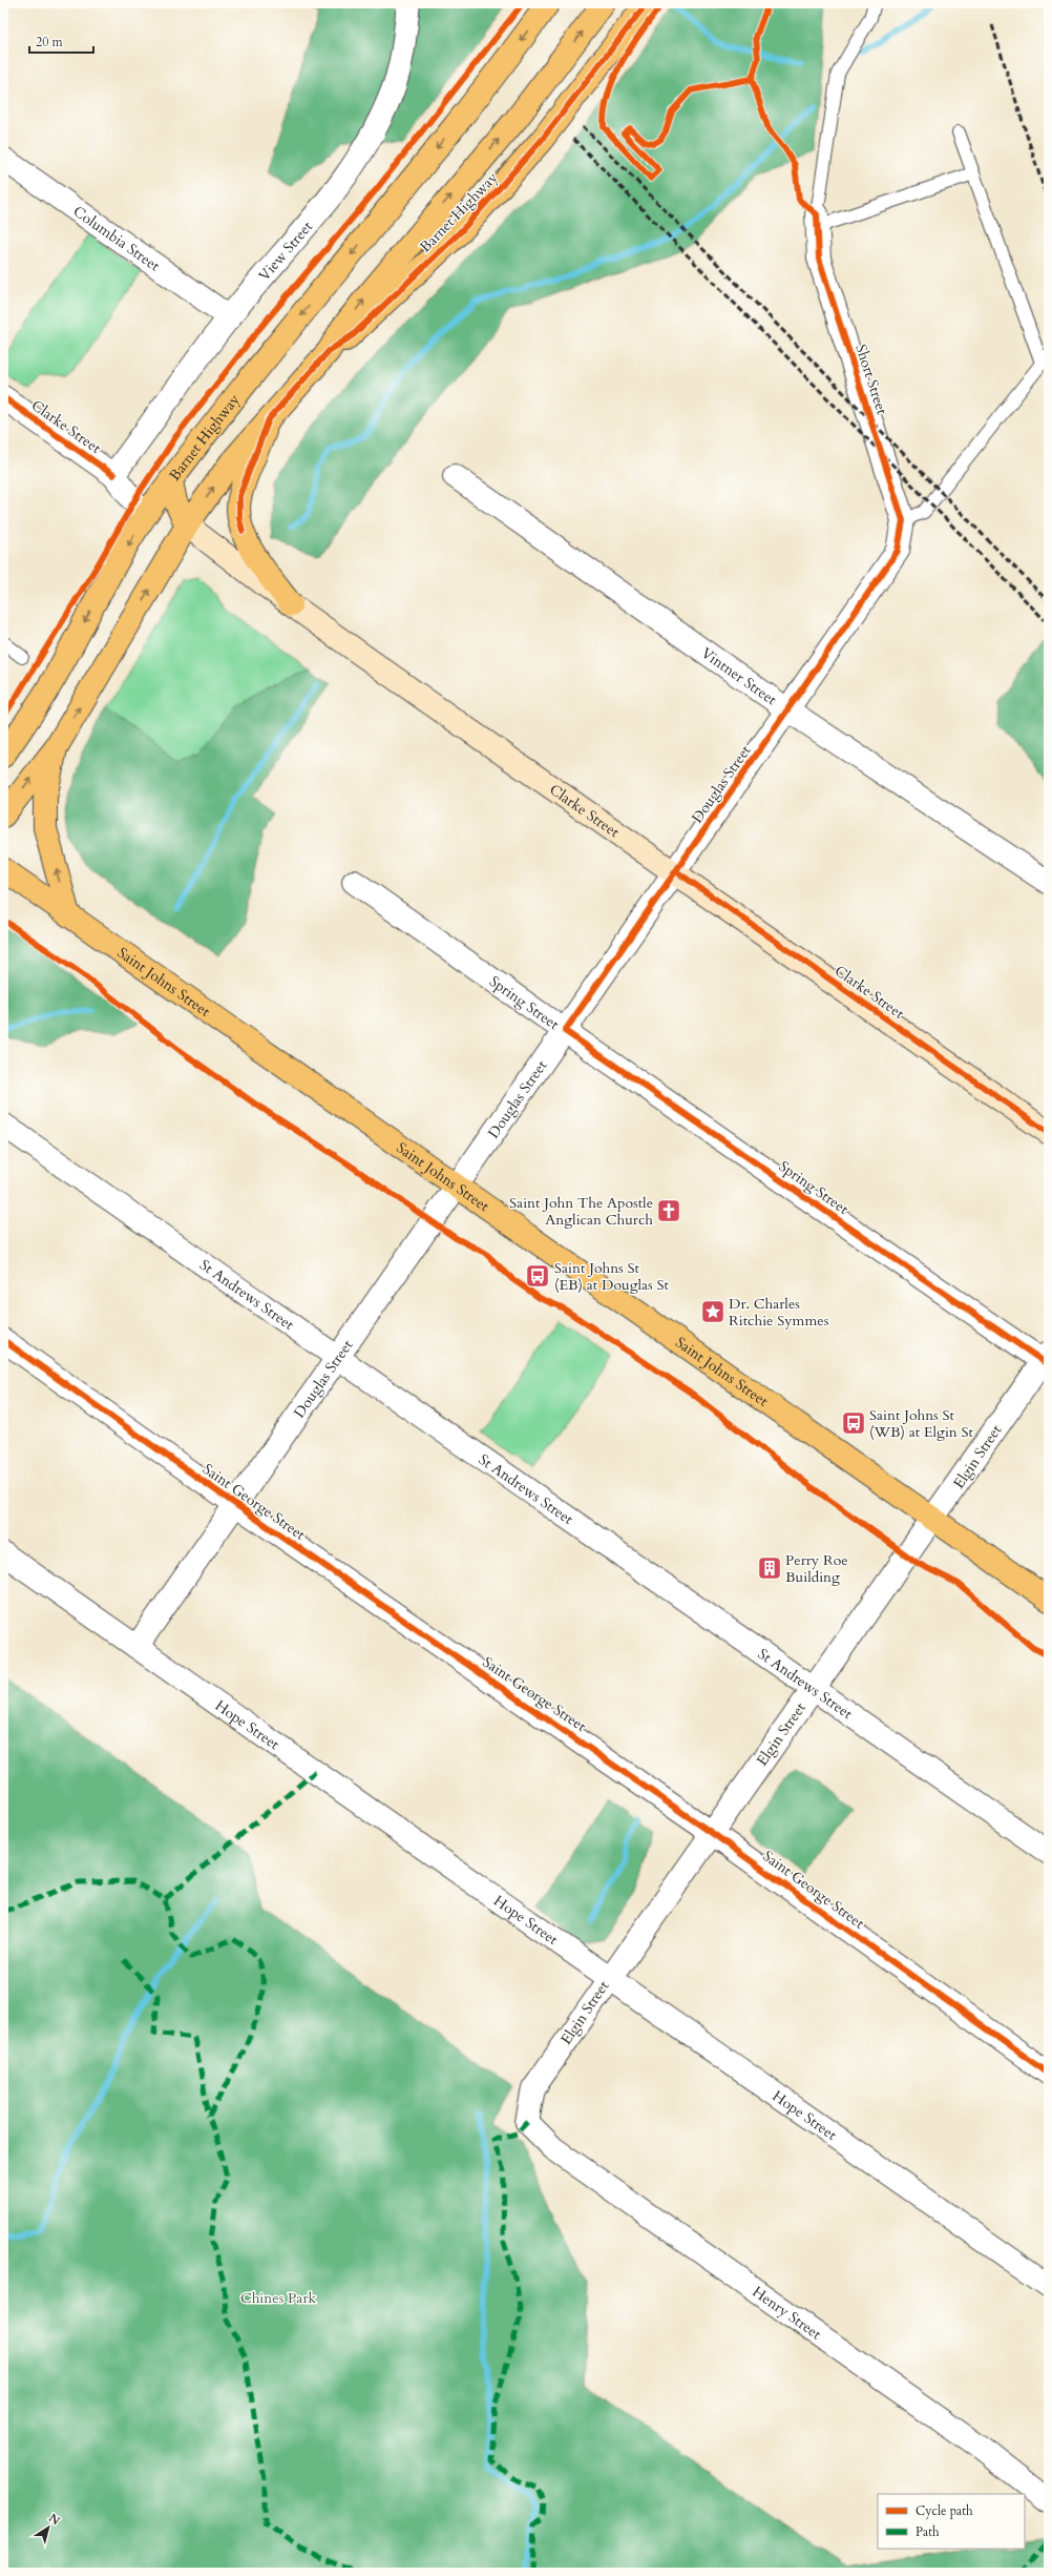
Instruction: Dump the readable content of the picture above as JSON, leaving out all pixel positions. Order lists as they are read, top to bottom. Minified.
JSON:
{"streets":{"main road":["Barnet Highway","Clarke Street","Saint Johns Street"],"street":["Columbia Street","View Street","Short Street","Vintner Street","Douglas Street","Spring Street","St Andrews Street","Elgin Street","Saint George Street","Hope Street","Henry Street"]},"crossings":[["Barnet Highway","Clarke Street"],["Columbia Street","View Street"],["View Street","Clarke Street"],["Short Street","Douglas Street"],["Clarke Street","Douglas Street"],["Vintner Street","Douglas Street"],["Douglas Street","Saint Johns Street"],["Douglas Street","Spring Street"],["Douglas Street","St Andrews Street"],["Douglas Street","Saint George Street"],["Douglas Street","Hope Street"],["Saint Johns Street","Elgin Street"],["Spring Street","Elgin Street"],["St Andrews Street","Elgin Street"],["Elgin Street","Saint George Street"],["Elgin Street","Hope Street"],["Elgin Street","Henry Street"]],"parks":["Chines Park"],"places":{"church":["Saint John The Apostle Anglican Church"],"bus stop":["Saint Johns St (EB) at Douglas St","Saint Johns St (WB) at Elgin St"],"place":["Dr. Charles Ritchie Symmes"],"building":["Perry Roe Building"]},"legend":["Cycle path","Path"],"scale_bar":"20 m","north":"top right"}
